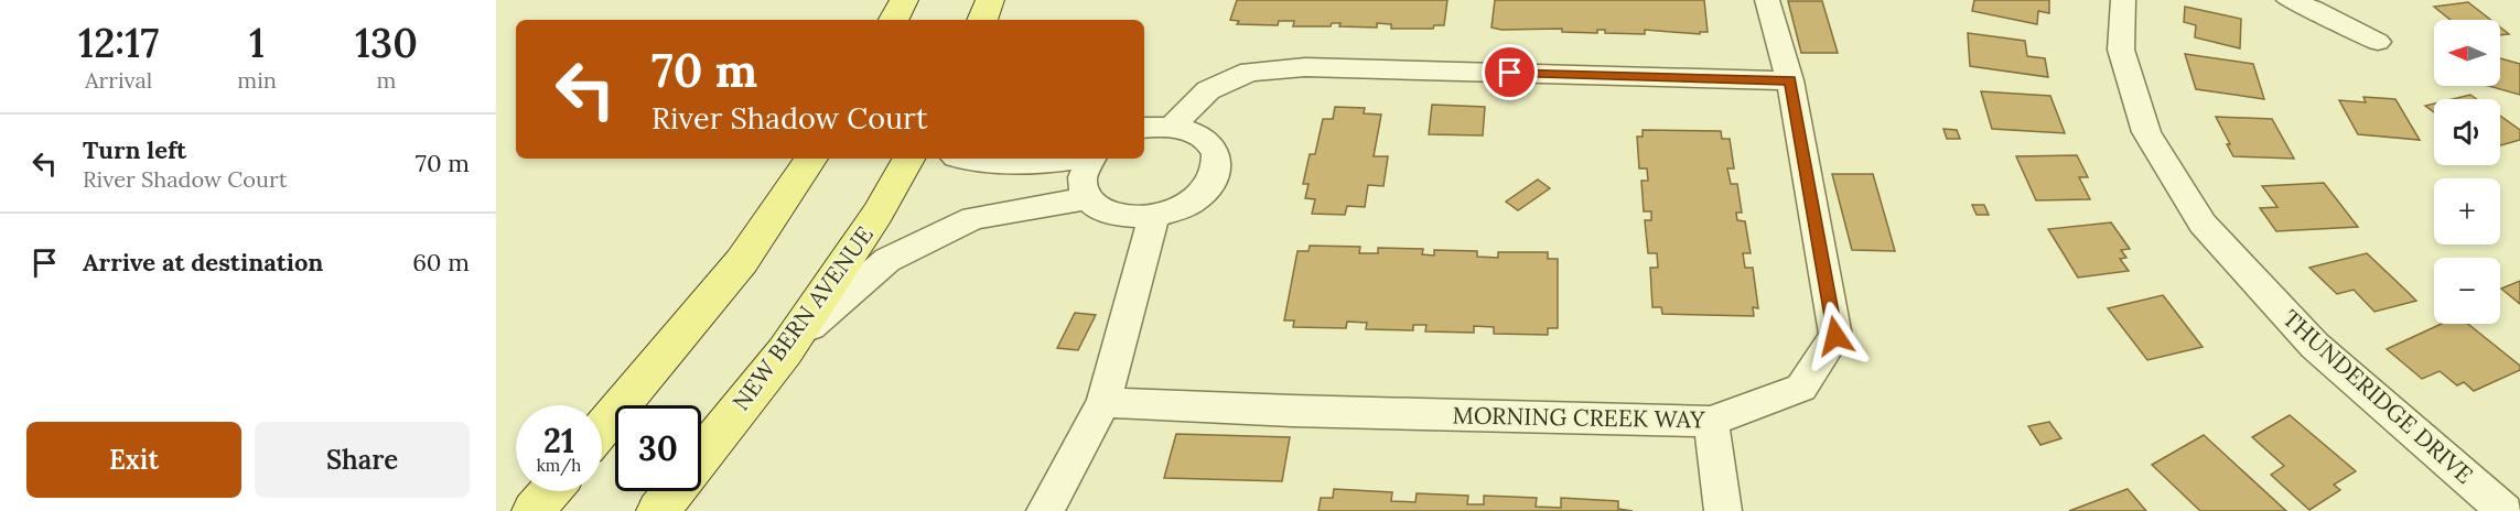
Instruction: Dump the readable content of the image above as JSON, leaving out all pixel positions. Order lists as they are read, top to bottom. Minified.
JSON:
{"streets":{"main road":["NEW BERN AVENUE"],"street":["THUNDERIDGE DRIVE","MORNING CREEK WAY"]},"north":"left","page":{"eta":["12:17","Arrival","1","min","130","m"],"map_buttons":["+","−"],"turn":["70 m","River Shadow Court"],"list":[{"name":"Turn left","note":"River Shadow Court","value":"70 m"},{"name":"Arrive at destination","value":"60 m"}],"speed":"21 km/h","limit":"30","buttons":["Exit","Share"]}}
